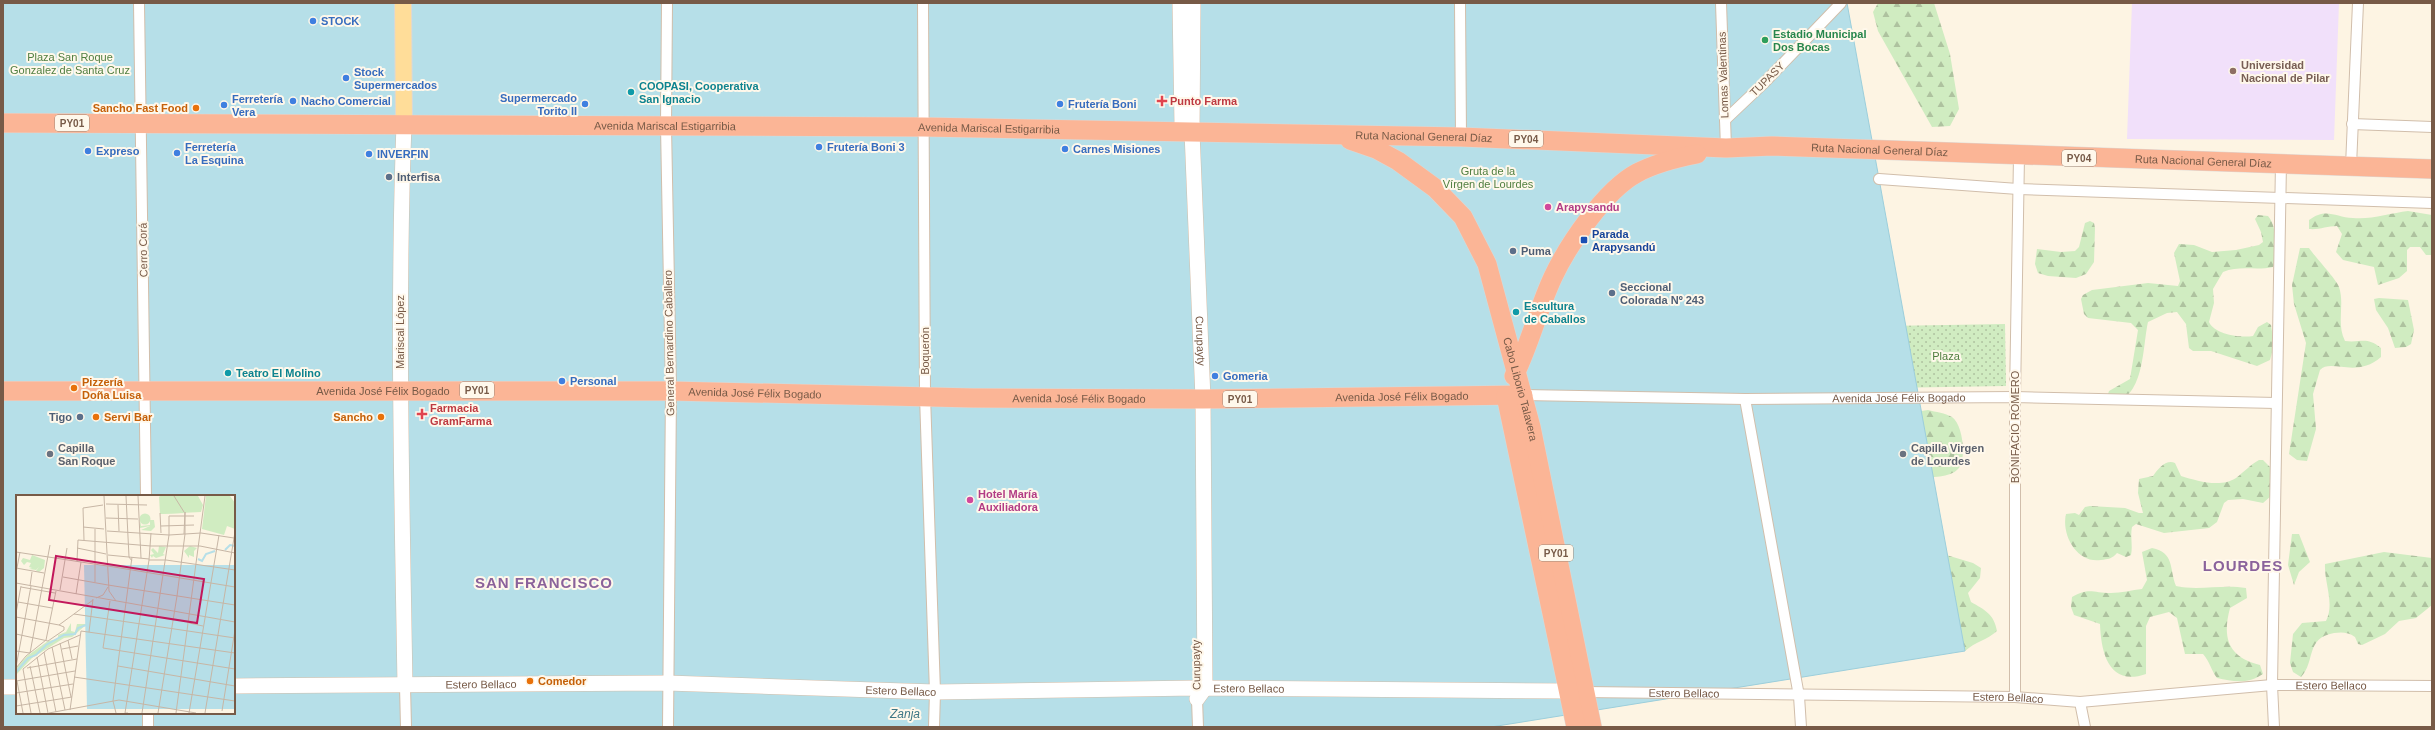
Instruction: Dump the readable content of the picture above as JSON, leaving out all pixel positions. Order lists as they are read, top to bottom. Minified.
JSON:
{"streets":{"highway":["PY01","Avenida Mariscal Estigarribia","Ruta Nacional General Díaz","PY04","Cabo Liborio Talavera","Avenida José Félix Bogado"],"main road":["Mariscal López"],"street":["Lomas Valentinas","TUPASY","Cerro Corá","Curupayty","General Bernardino Caballero","Boquerón","BONIFACIO ROMERO","Estero Bellaco"]},"crossings":[["Lomas Valentinas","TUPASY"],["Lomas Valentinas","Ruta Nacional General Díaz"],["Avenida Mariscal Estigarribia","Ruta Nacional General Díaz"],["Avenida Mariscal Estigarribia","Cerro Corá"],["Avenida Mariscal Estigarribia","Mariscal López"],["Avenida Mariscal Estigarribia","Curupayty"],["Avenida Mariscal Estigarribia","General Bernardino Caballero"],["Avenida Mariscal Estigarribia","Boquerón"],["Avenida Mariscal Estigarribia","Cabo Liborio Talavera"],["Ruta Nacional General Díaz","Cabo Liborio Talavera"],["Ruta Nacional General Díaz","BONIFACIO ROMERO"],["Cerro Corá","Avenida José Félix Bogado"],["Mariscal López","Avenida José Félix Bogado"],["Mariscal López","Estero Bellaco"],["Curupayty","Avenida José Félix Bogado"],["Curupayty","Estero Bellaco"],["General Bernardino Caballero","Avenida José Félix Bogado"],["General Bernardino Caballero","Estero Bellaco"],["Boquerón","Avenida José Félix Bogado"],["Boquerón","Estero Bellaco"],["Cabo Liborio Talavera","Avenida José Félix Bogado"],["Cabo Liborio Talavera","Estero Bellaco"],["Avenida José Félix Bogado","BONIFACIO ROMERO"],["BONIFACIO ROMERO","Estero Bellaco"]],"districts":["LOURDES","SAN FRANCISCO"],"water":["Zanja"],"parks":["Plaza San Roque Gonzalez de Santa Cruz","Gruta de la Vírgen de Lourdes","Plaza"],"places":{"other":["STOCK","Estadio Municipal Dos Bocas","Universidad Nacional de Pilar","Stock Supermercados","COOPASI, Cooperativa San Ignacio","Nacho Comercial","Supermercado Torito II","Frutería Boni","Ferretería Vera","Sancho Fast Food","Frutería Boni 3","Carnes Misiones","Expreso","Ferretería La Esquina","INVERFIN","Interfisa","Arapysandu","Puma","Seccional Colorada Nº 243","Escultura de Caballos","Teatro El Molino","Gomeria","Personal","Pizzería Doña Luisa","Tigo","Servi Bar","Sancho","Capilla San Roque","Capilla Virgen de Lourdes","Hotel María Auxiliadora","Comedor"],"health":["Punto Farma","Farmacia GramFarma"],"transit":["Parada Arapysandú"]}}
